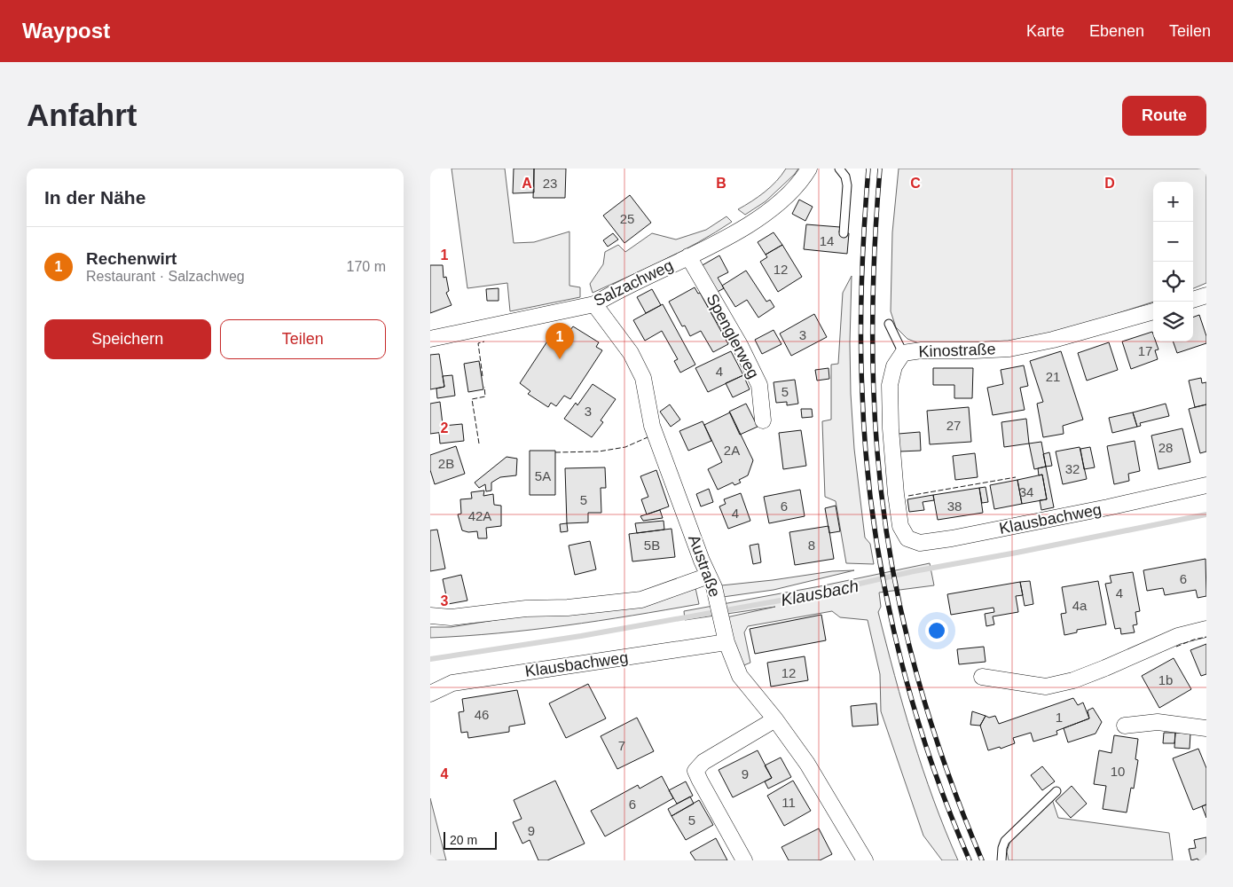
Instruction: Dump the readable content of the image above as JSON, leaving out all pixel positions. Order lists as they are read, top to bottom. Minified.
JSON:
{"streets":{"street":["Salzachweg","Spenglerweg","Kinostraße","Klausbachweg","Austraße"]},"crossings":[["Salzachweg","Spenglerweg"],["Salzachweg","Austraße"],["Kinostraße","Klausbachweg"],["Klausbachweg","Austraße"]],"water":["Klausbach"],"house_numbers":["23","25","14","12","3","17","4","21","5","3","27","28","2A","2B","32","5A","34","5","6","38","4","42A","5B","8","6","4","4a","12","1b","46","1","7","10","9","11","6","5","9"],"scale_bar":"20 m","page":{"header":"Waypost","nav":["Karte","Ebenen","Teilen"],"buttons":["Route",["Speichern","Teilen"]],"title":"Anfahrt","heading":"In der Nähe","map_buttons":["+","−"],"list":[{"mark":"1","name":"Rechenwirt","note":"Restaurant · Salzachweg","value":"170 m"}],"pins":"1","scale":"20 m"},"grid":{"columns":["A","B","C","D"],"rows":["1","2","3","4"]}}
